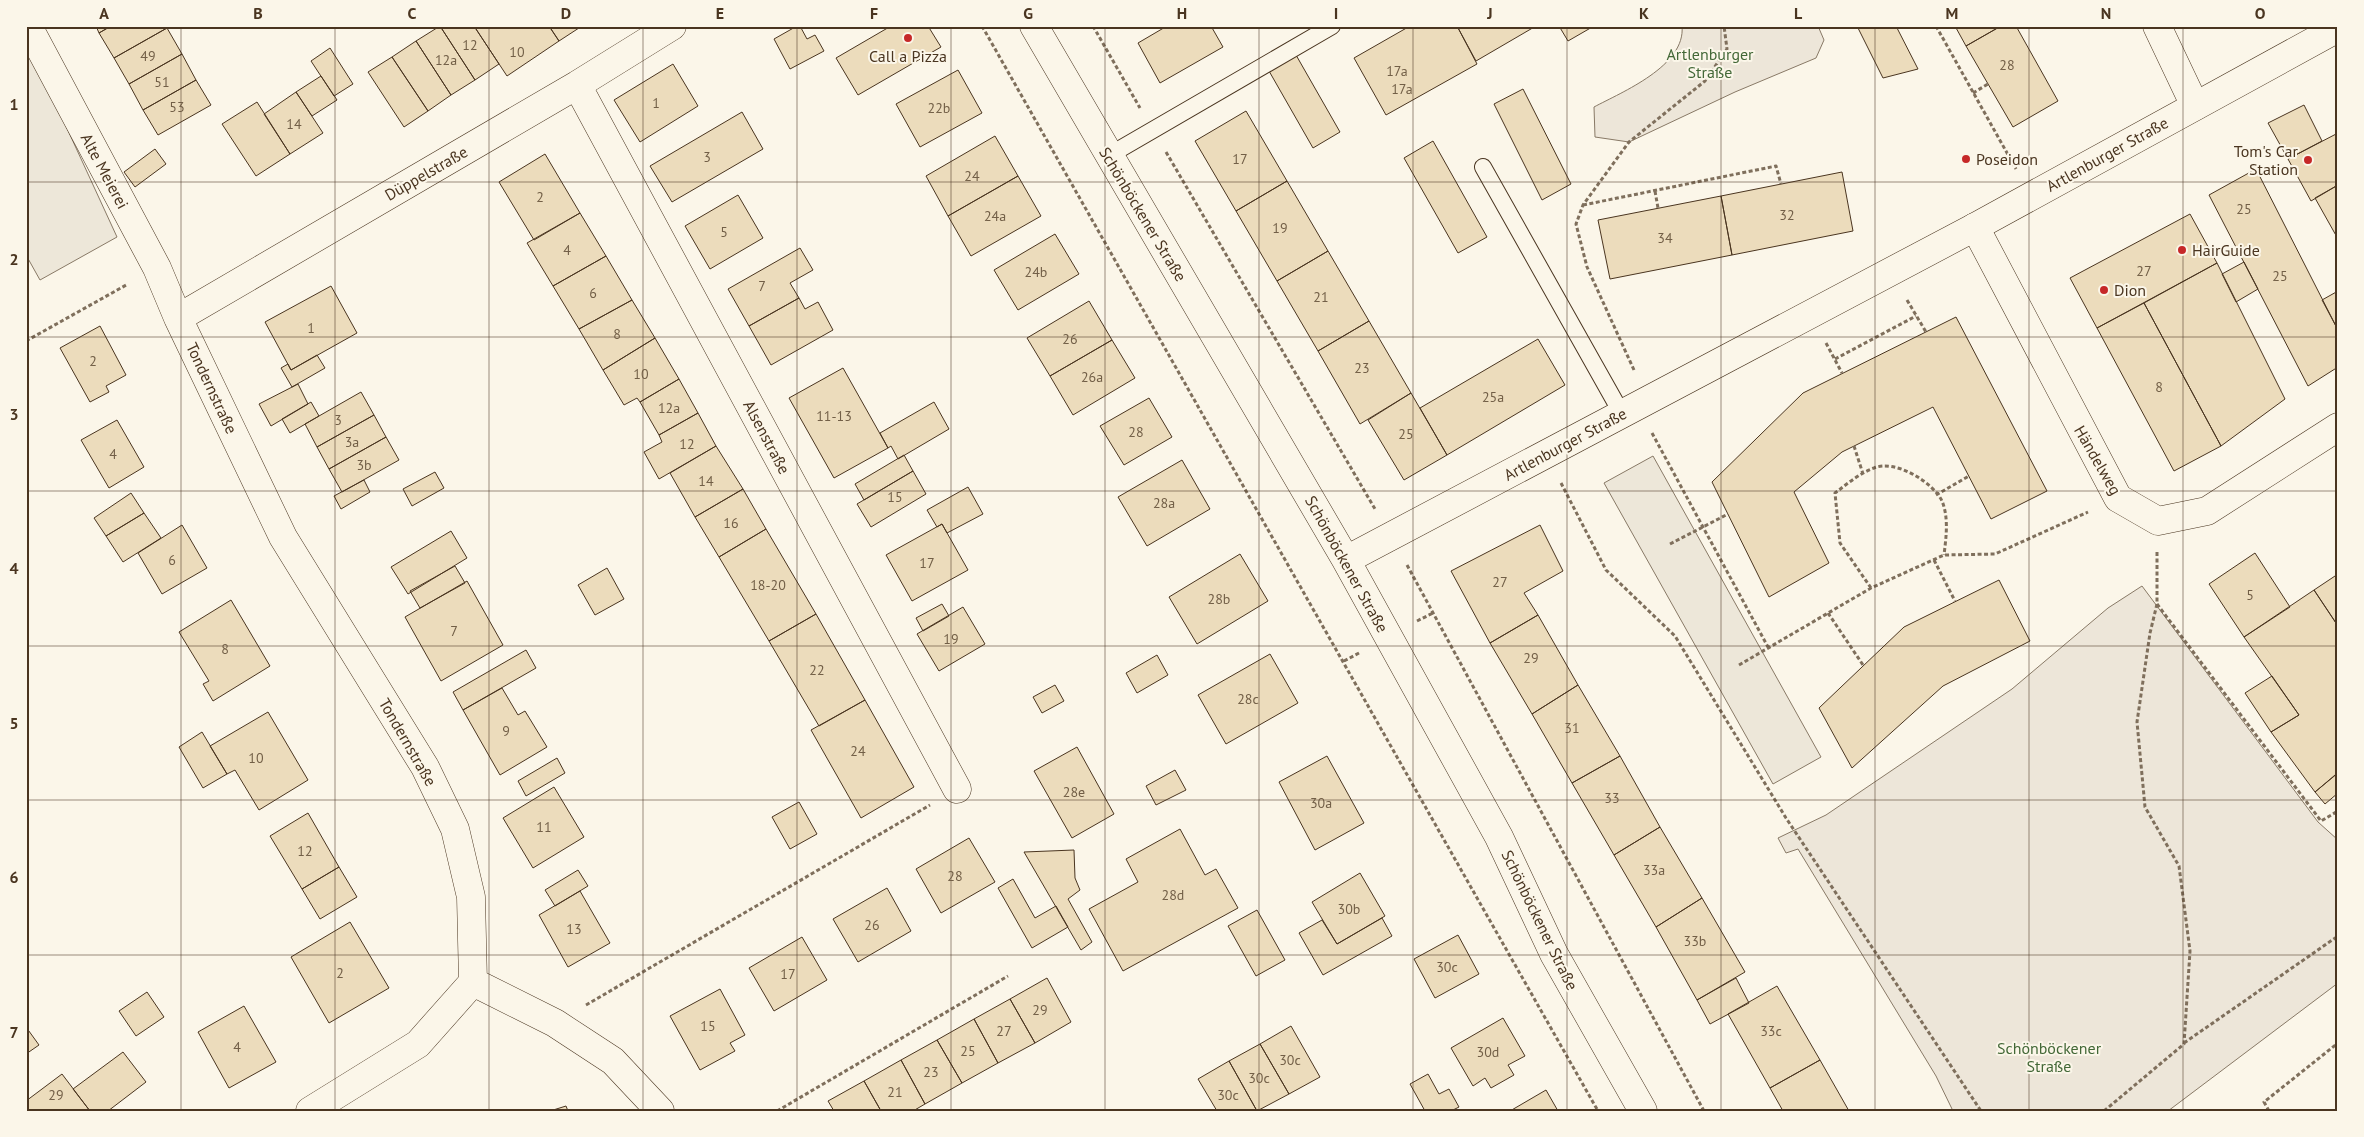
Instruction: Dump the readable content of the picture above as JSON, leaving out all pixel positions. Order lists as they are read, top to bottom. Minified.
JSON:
{"streets":{"street":["Artlenburger Straße","Alte Meierei","Düppelstraße","Schönböckener Straße","Tondernstraße","Alsenstraße","Händelweg"]},"crossings":[["Artlenburger Straße","Schönböckener Straße"],["Artlenburger Straße","Händelweg"],["Alte Meierei","Düppelstraße"],["Alte Meierei","Tondernstraße"],["Düppelstraße","Tondernstraße"],["Düppelstraße","Alsenstraße"]],"parks":["Artlenburger Straße","Schönböckener Straße"],"places":["Call a Pizza","Poseidon","Tom's Car Station","HairGuide","Dion"],"house_numbers":["12","10","49","12a","28","17a","51","17a","1","53","22b","14","3","17","24","2","25","32","24a","19","5","34","4","27","24b","25","7","6","21","1","8","26","2","23","10","26a","8","25a","12a","11-13","3","28","25","3a","12","4","3b","14","15","28a","16","6","17","27","18-20","5","28b","7","19","8","29","22","28c","31","9","24","10","28e","33","30a","11","12","33a","28","28d","30b","26","13","33b","30c","2","17","29","15","27","33c","4","25","30d","30c","23","30c","21","29","30c"],"grid":{"columns":["A","B","C","D","E","F","G","H","I","J","K","L","M","N","O"],"rows":["1","2","3","4","5","6","7"]}}
